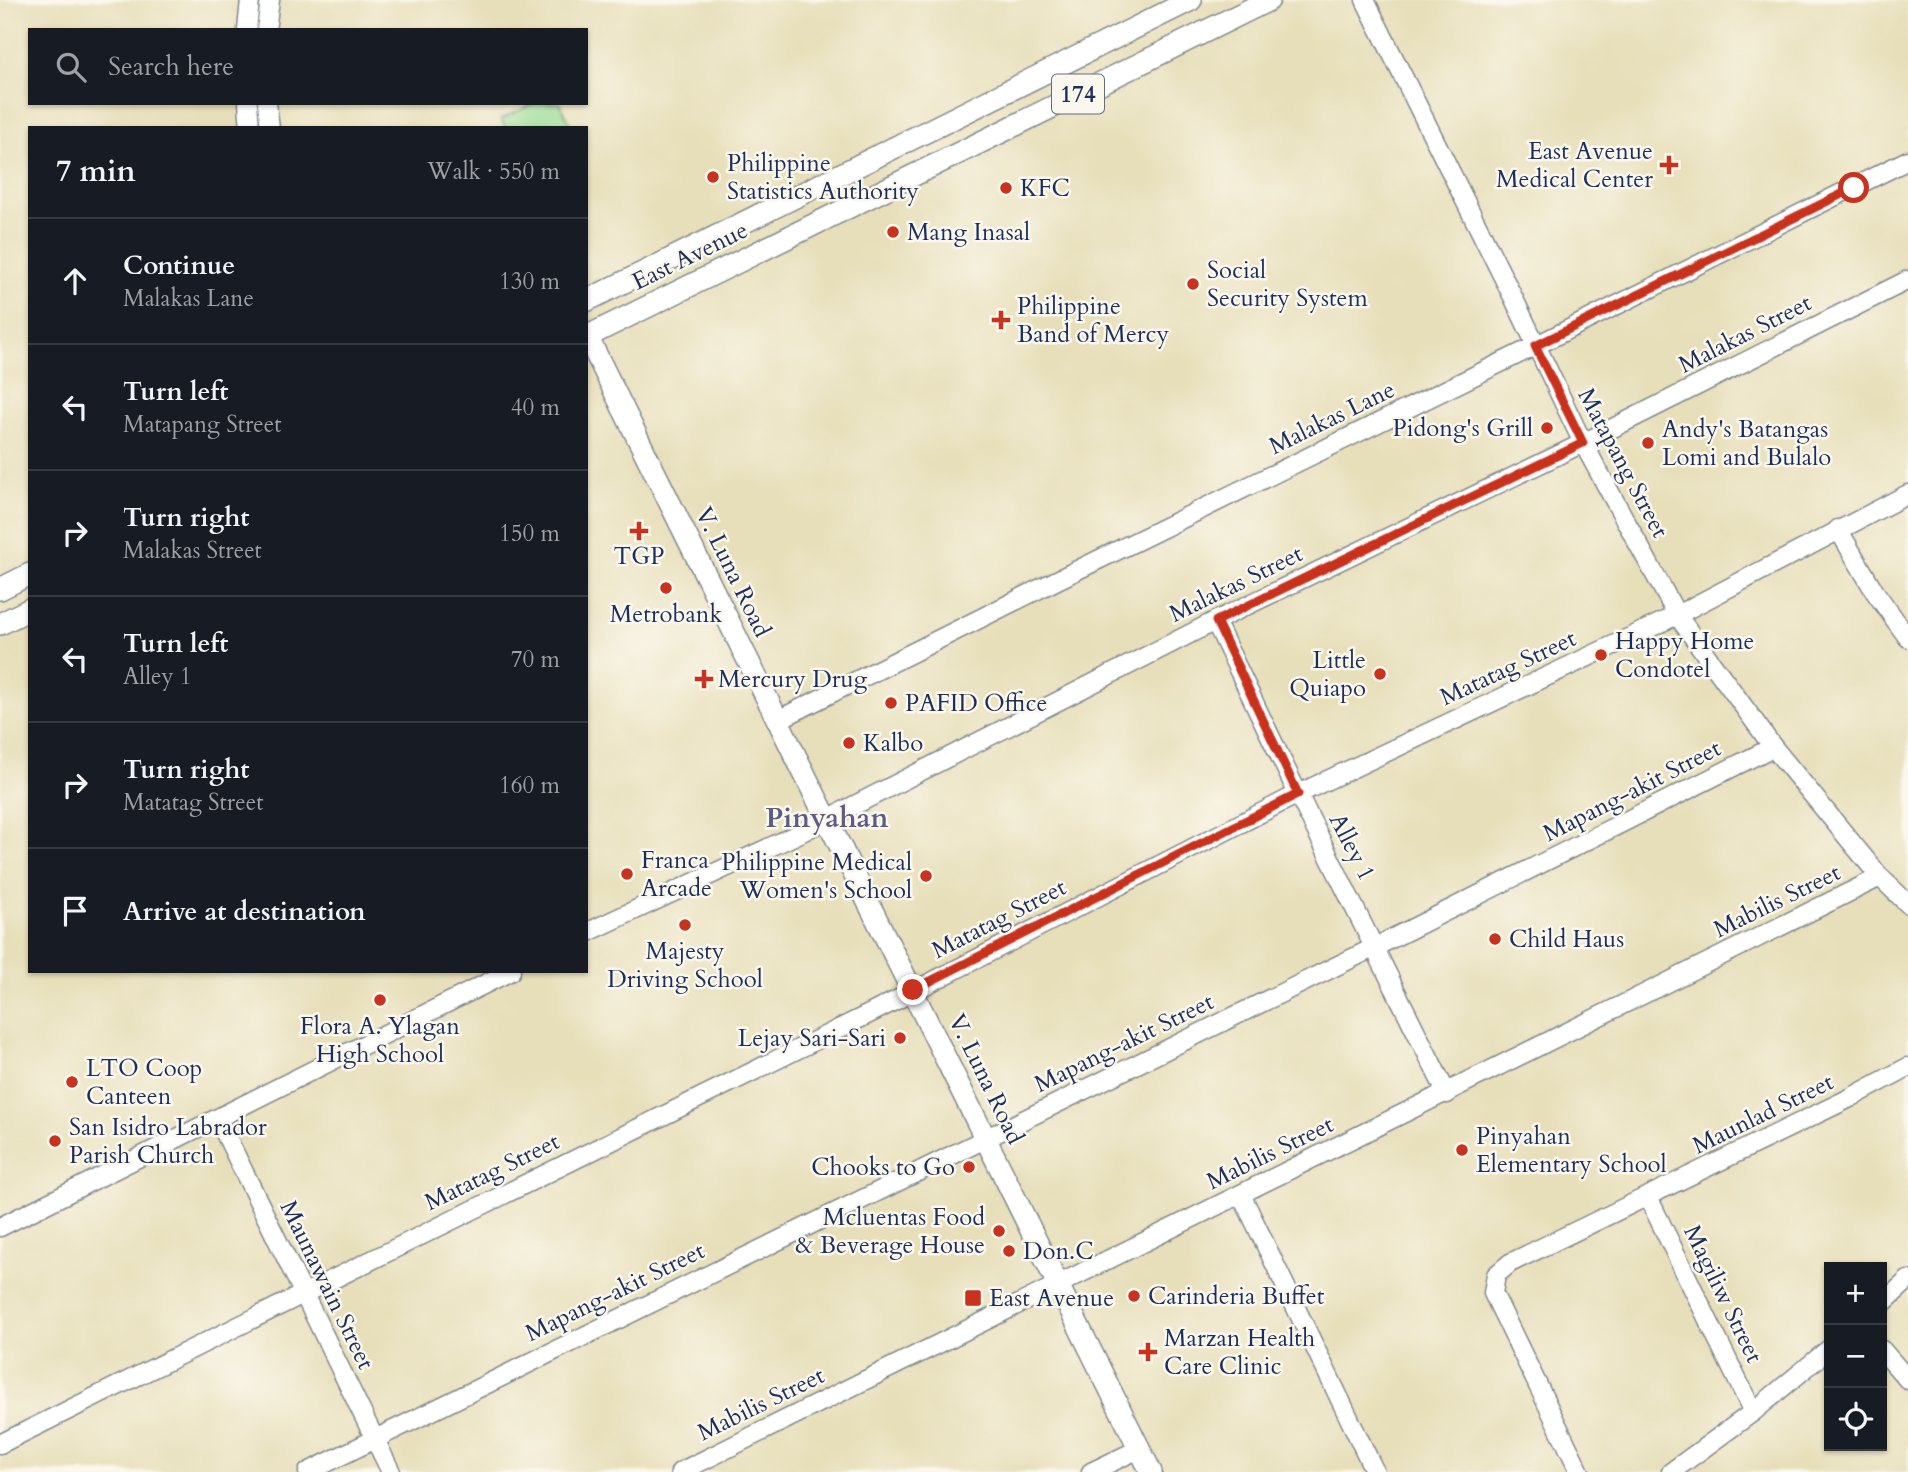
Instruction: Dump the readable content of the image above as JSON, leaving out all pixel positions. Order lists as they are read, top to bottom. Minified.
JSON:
{"streets":{"main road":["174","East Avenue","V. Luna Road"],"street":["Malakas Street","Malakas Lane","Matapang Street","Matatag Street","Mapang-akit Street","Alley 1","Mabilis Street","Maunlad Street","Maunawain Street","Magiliw Street"]},"crossings":[["Malakas Street","Matapang Street"],["Malakas Street","V. Luna Road"],["Malakas Street","Alley 1"],["Malakas Lane","Matapang Street"],["Malakas Lane","V. Luna Road"],["Matapang Street","Matatag Street"],["Matapang Street","Mapang-akit Street"],["Matapang Street","Mabilis Street"],["V. Luna Road","Matatag Street"],["V. Luna Road","Mapang-akit Street"],["V. Luna Road","Mabilis Street"],["Matatag Street","Alley 1"],["Matatag Street","Maunawain Street"],["Mapang-akit Street","Alley 1"],["Mapang-akit Street","Maunawain Street"],["Alley 1","Mabilis Street"],["Maunlad Street","Magiliw Street"]],"districts":["Pinyahan"],"places":{"health":["East Avenue Medical Center","Philippine Band of Mercy","TGP","Mercury Drug","Marzan Health Care Clinic"],"other":["Philippine Statistics Authority","KFC","Mang Inasal","Social Security System","Pidong's Grill","Andy's Batangas Lomi and Bulalo","Metrobank","Happy Home Condotel","Little Quiapo","PAFID Office","Kalbo","Franca Arcade","Philippine Medical Women's School","Majesty Driving School","Child Haus","Flora A. Ylagan High School","Lejay Sari-Sari","LTO Coop Canteen","San Isidro Labrador Parish Church","Pinyahan Elementary School","Chooks to Go","Mcluentas Food & Beverage House","Don.C","Carinderia Buffet"],"transit":["East Avenue"]},"page":{"search":"Search here","heading":["7 min","Walk · 550 m"],"list":[["Continue","Malakas Lane","130 m"],["Turn left","Matapang Street","40 m"],["Turn right","Malakas Street","150 m"],["Turn left","Alley 1","70 m"],["Turn right","Matatag Street","160 m"],"Arrive at destination"],"map_buttons":["+","−"]}}
